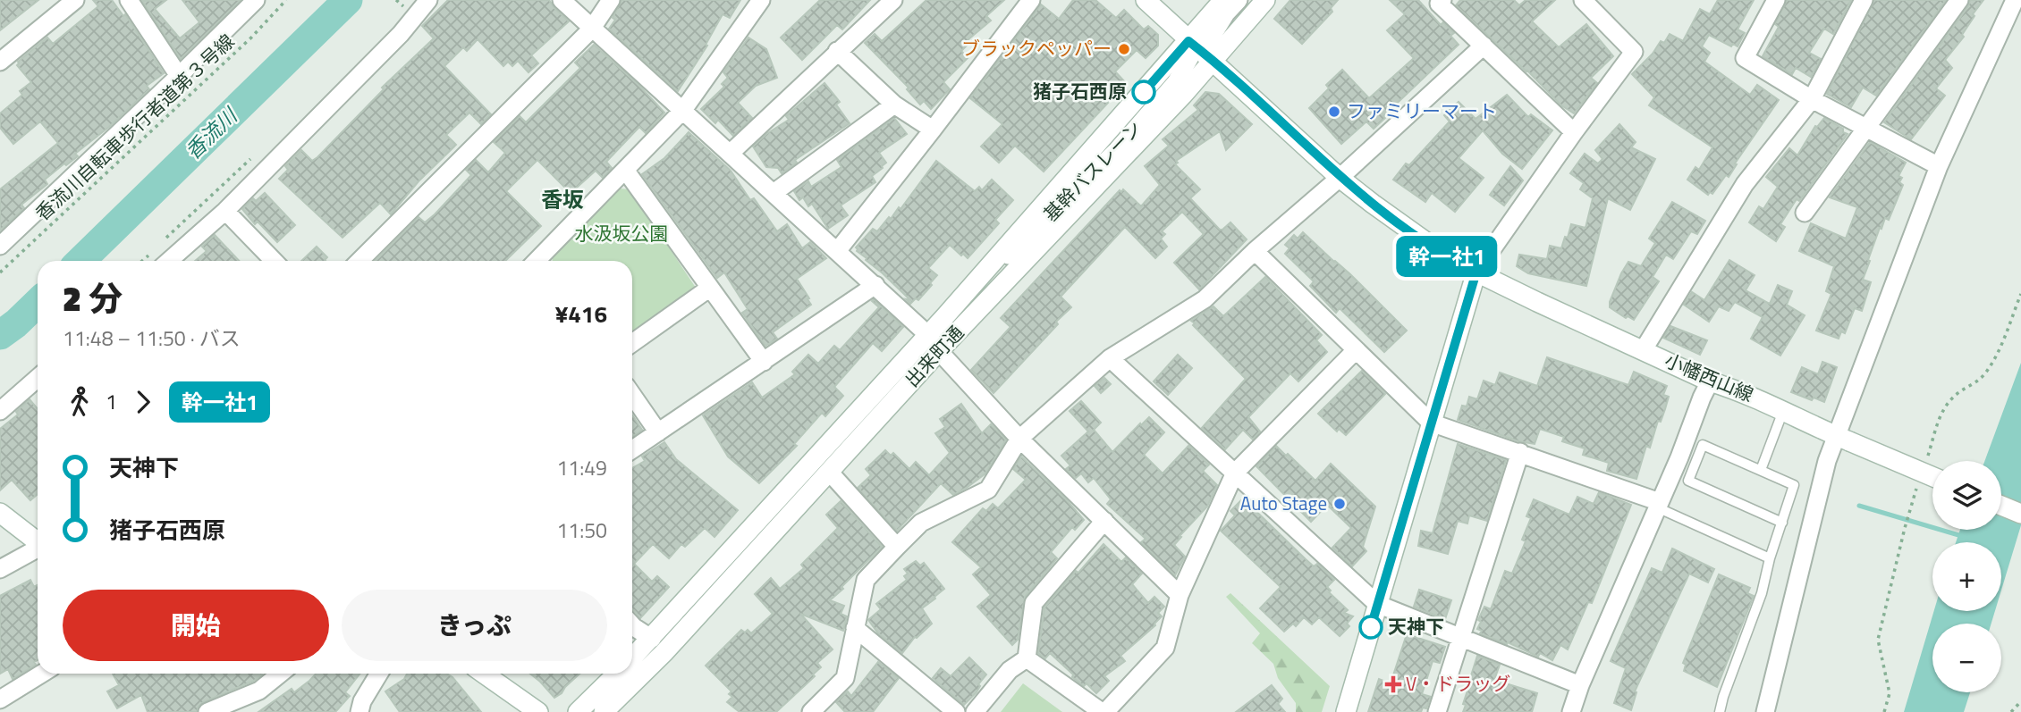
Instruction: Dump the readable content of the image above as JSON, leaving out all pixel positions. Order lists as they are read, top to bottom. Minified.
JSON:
{"streets":{"main road":["出来町通","小幡西山線"],"path":["香流川自転車歩行者道第３号線"]},"crossings":[["出来町通","小幡西山線"]],"districts":["香坂"],"water":["香流川"],"parks":["水汲坂公園"],"places":{"other":["ブラックペッパー","猪子石西原","ファミリーマート","Auto Stage","天神下"],"health":["V・ドラッグ"]},"lines":["bus line 幹一社1"],"page":{"on_map":"幹一社1","heading":["2 分","11:48 – 11:50 · バス","¥416"],"legs":["1","幹一社1"],"list":[{"name":"天神下","value":"11:49"},{"name":"猪子石西原","value":"11:50"}],"map_buttons":["+","−"],"buttons":["開始","きっぷ"]}}
